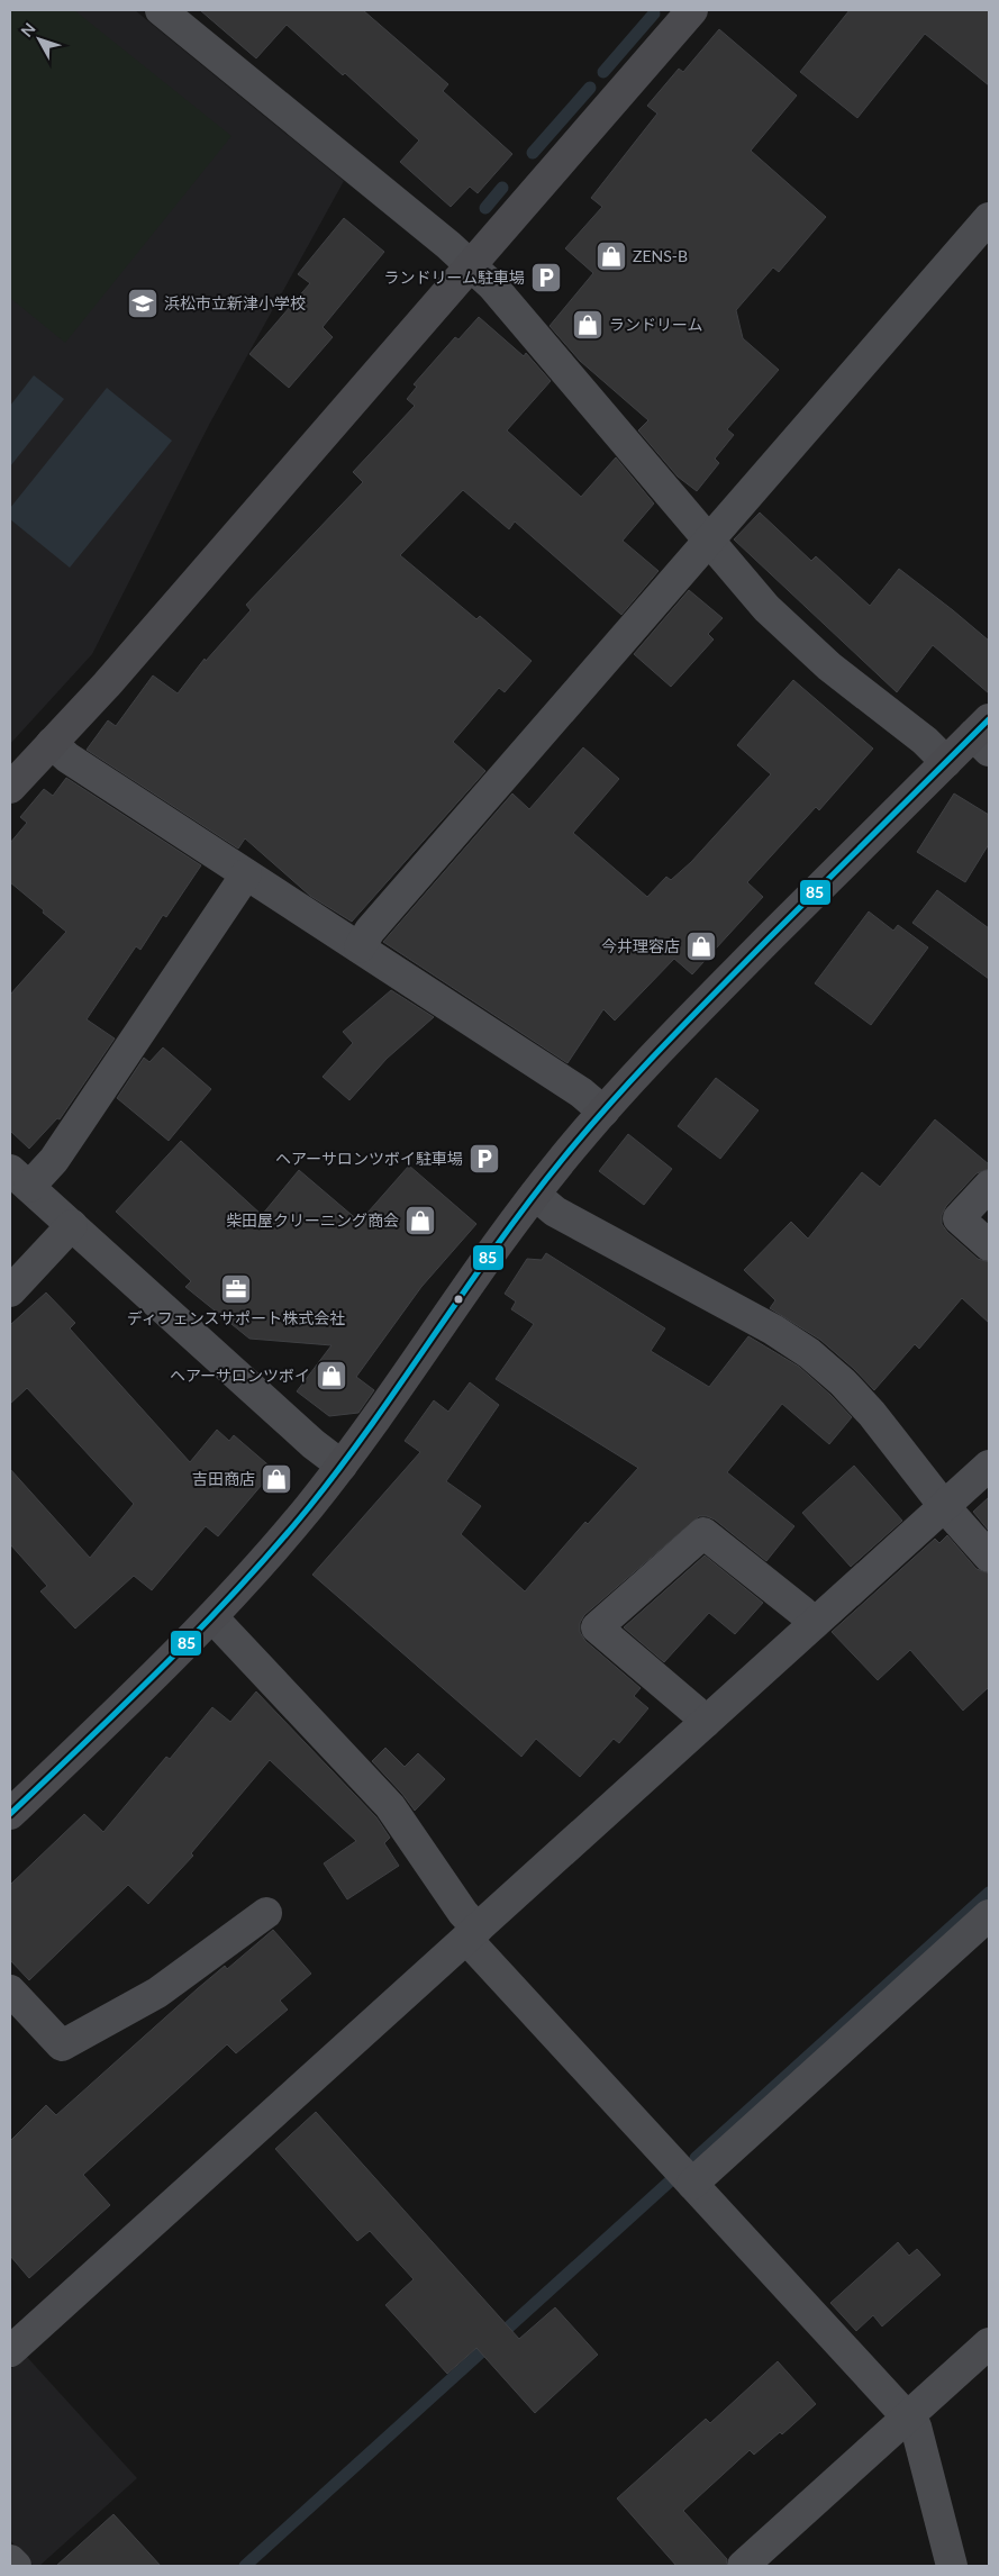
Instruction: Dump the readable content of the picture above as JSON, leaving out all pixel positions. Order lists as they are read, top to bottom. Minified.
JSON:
{"places":{"shop":["ZENS-B","ランドリーム","今井理容店","柴田屋クリーニング商会","ヘアーサロンツボイ","吉田商店"],"parking":["ランドリーム駐車場","ヘアーサロンツボイ駐車場"],"school or university":["浜松市立新津小学校"],"office":["ディフェンスサポート株式会社"]},"lines":["transit line 85"],"north":"top left"}
